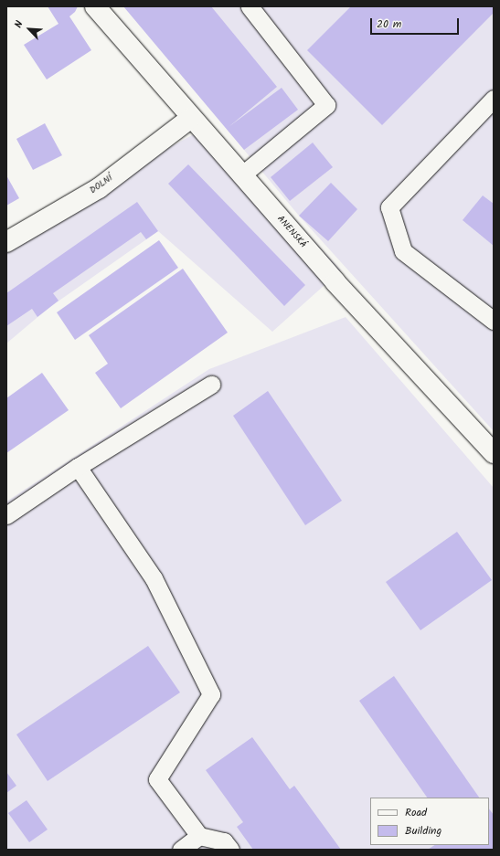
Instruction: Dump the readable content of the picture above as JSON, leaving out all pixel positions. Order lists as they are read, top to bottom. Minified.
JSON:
{"streets":{"street":["DOLNÍ","ANENSKÁ"]},"crossings":[["DOLNÍ","ANENSKÁ"]],"legend":["Road","Building"],"scale_bar":"20 m","north":"top left"}
